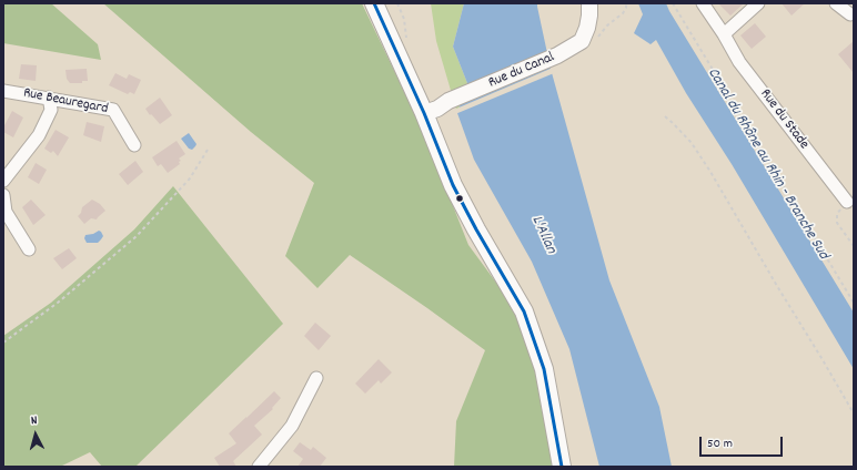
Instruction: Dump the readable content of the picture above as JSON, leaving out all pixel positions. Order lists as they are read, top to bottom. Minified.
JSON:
{"streets":{"street":["Rue du Canal","Rue Beauregard","Rue du Stade"]},"water":["Canal du Rhône au Rhin - Branche Sud","L'Allan"],"scale_bar":"50 m","north":"top"}
